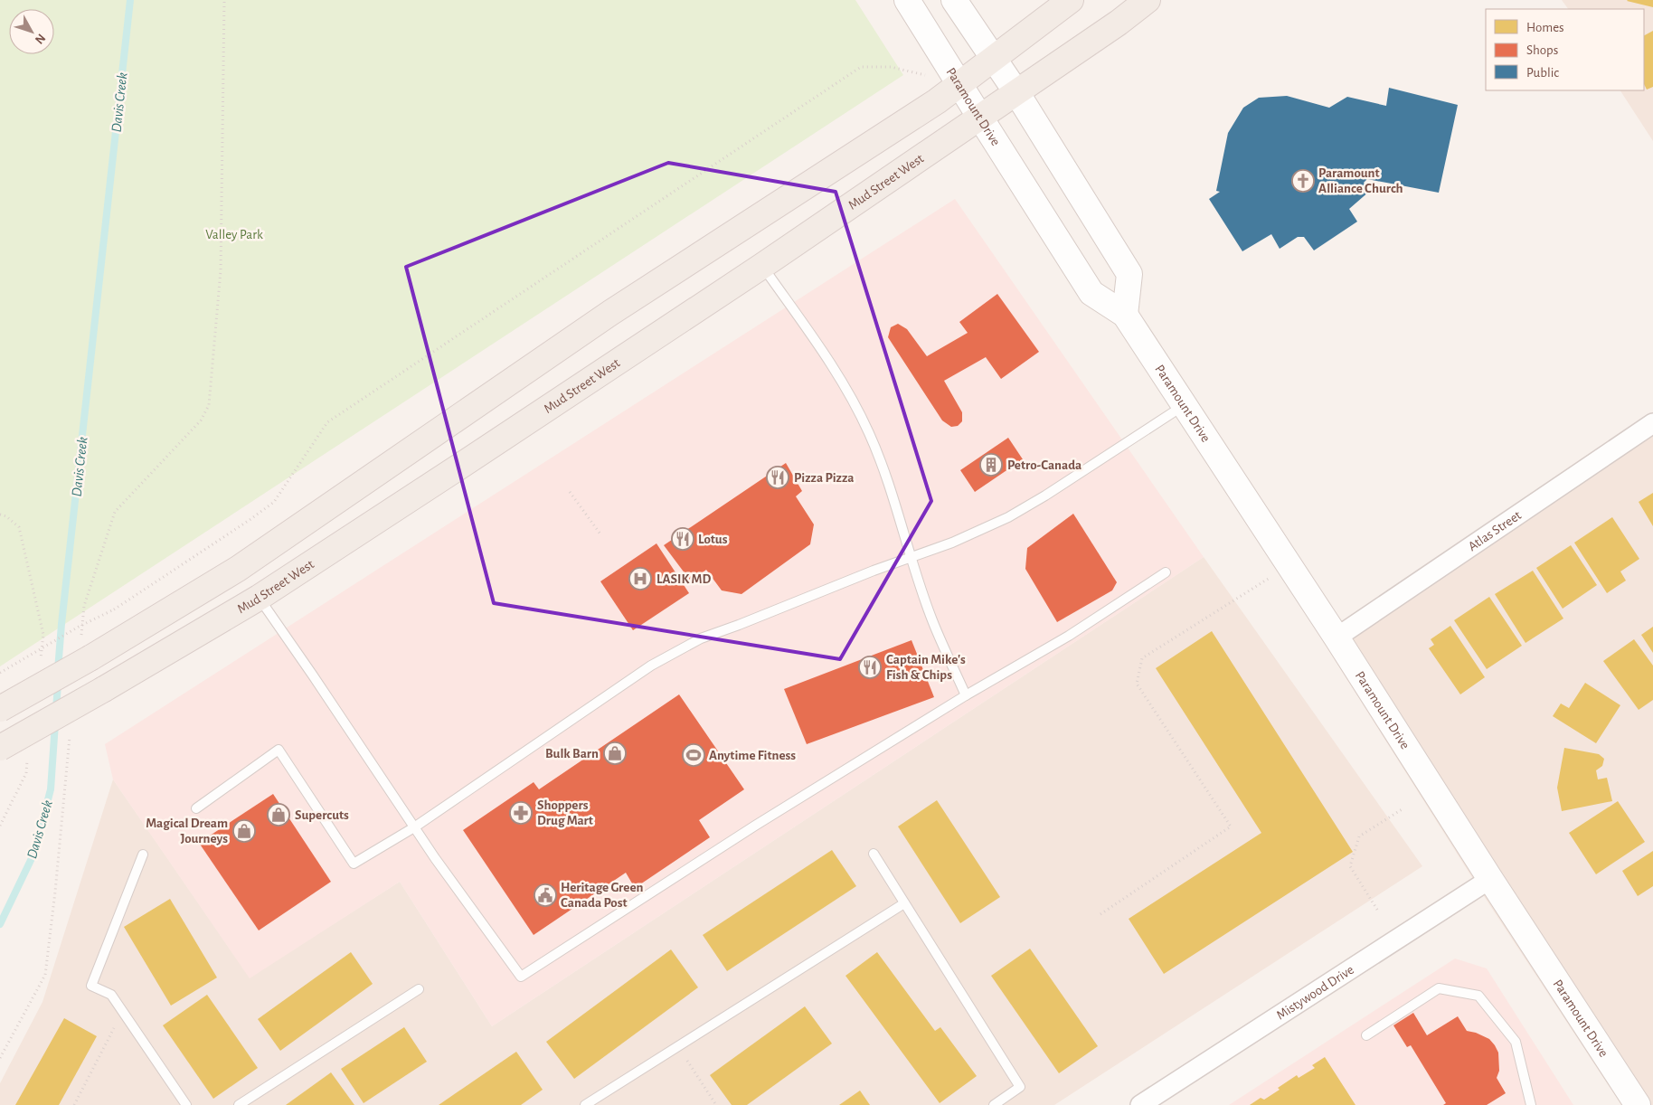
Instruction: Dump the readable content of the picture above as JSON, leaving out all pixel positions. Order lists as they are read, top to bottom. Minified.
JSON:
{"streets":{"main road":["Mud Street West"],"street":["Paramount Drive","Atlas Street","Mistywood Drive"]},"crossings":[["Paramount Drive","Mud Street West"],["Paramount Drive","Atlas Street"],["Paramount Drive","Mistywood Drive"]],"water":["Davis Creek"],"parks":["Valley Park"],"places":{"church":["Paramount Alliance Church"],"building":["Petro-Canada"],"restaurant":["Pizza Pizza","Lotus","Captain Mike's Fish & Chips"],"hospital":["LASIK MD"],"shop":["Bulk Barn","Supercuts","Magical Dream Journeys"],"sports":["Anytime Fitness"],"pharmacy":["Shoppers Drug Mart"],"public building":["Heritage Green Canada Post"]},"legend":["Homes","Shops","Public"],"north":"bottom right"}
